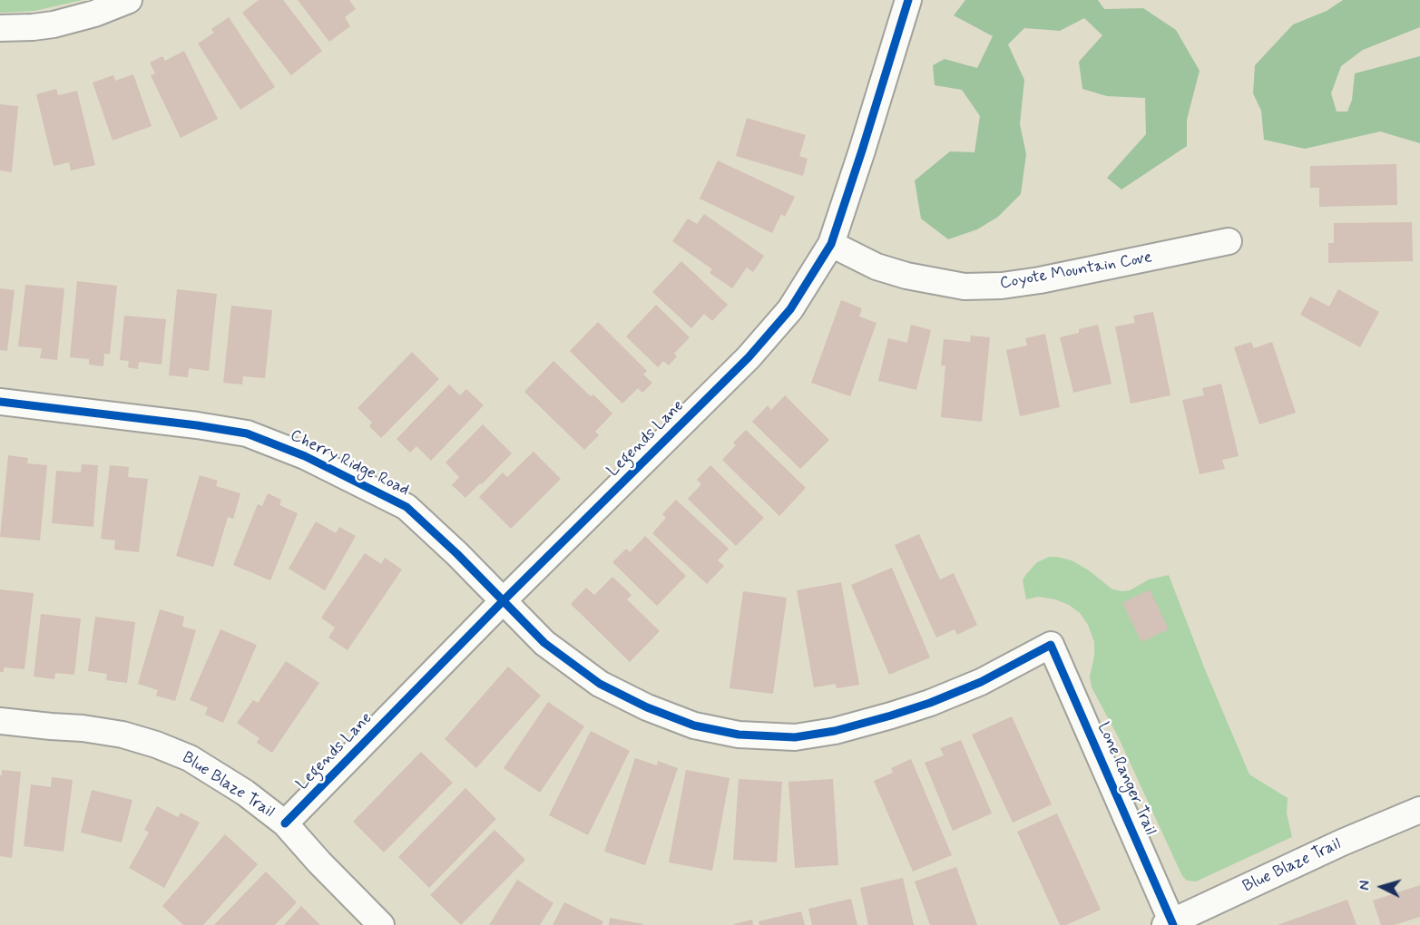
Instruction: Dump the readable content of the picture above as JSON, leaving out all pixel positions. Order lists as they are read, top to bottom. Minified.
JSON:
{"streets":{"street":["Coyote Mountain Cove","Legends Lane","Cherry Ridge Road","Lone Ranger Trail","Blue Blaze Trail"]},"crossings":[["Coyote Mountain Cove","Legends Lane"],["Legends Lane","Cherry Ridge Road"],["Legends Lane","Blue Blaze Trail"],["Cherry Ridge Road","Lone Ranger Trail"],["Lone Ranger Trail","Blue Blaze Trail"]],"north":"left"}
